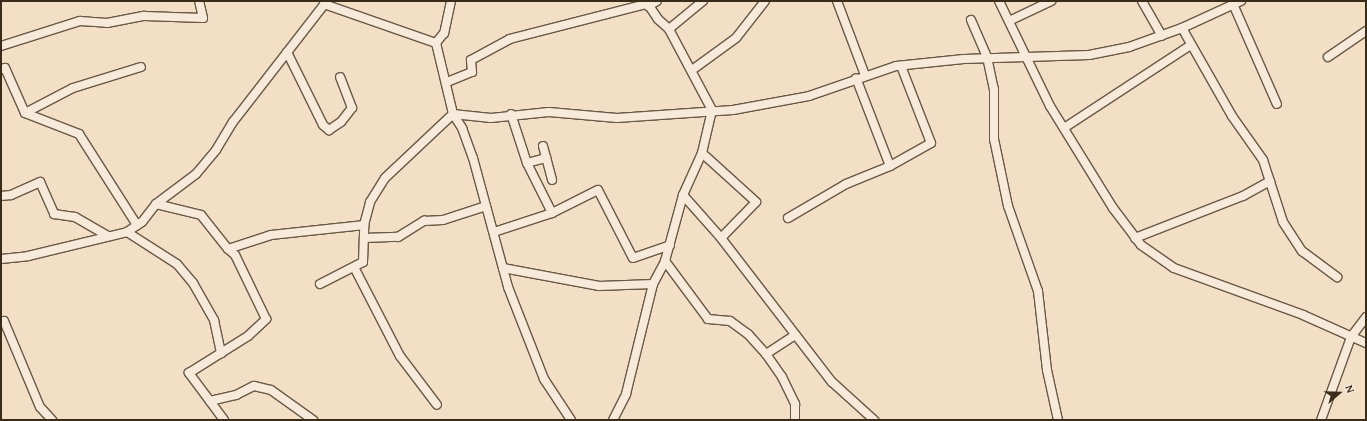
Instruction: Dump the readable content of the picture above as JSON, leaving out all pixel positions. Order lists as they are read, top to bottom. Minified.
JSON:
{"north":"right"}
